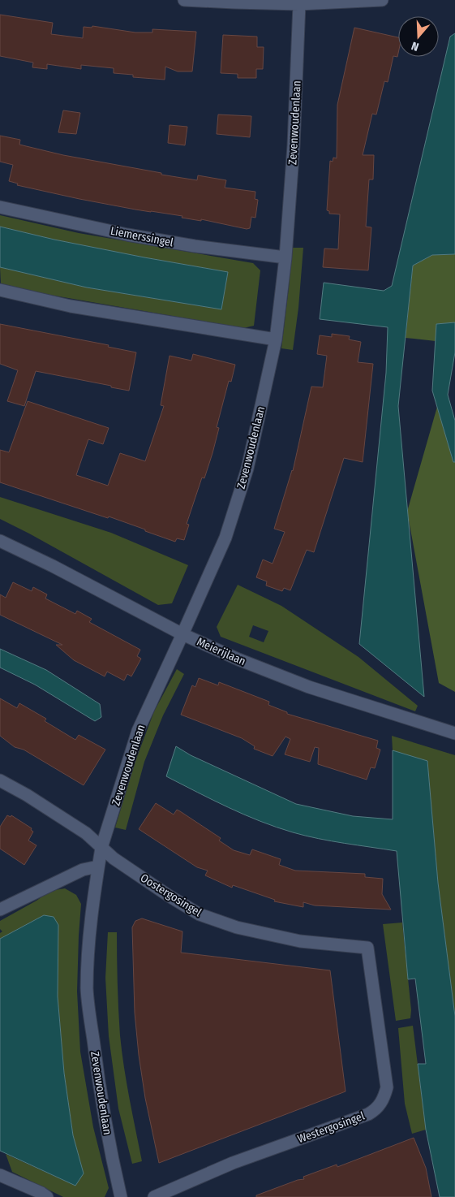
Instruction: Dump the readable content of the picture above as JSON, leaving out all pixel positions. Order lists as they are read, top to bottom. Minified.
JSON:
{"streets":{"street":["Zevenwoudenlaan","Liemerssingel","Meierijlaan","Oostergosingel","Westergosingel"]},"crossings":[["Zevenwoudenlaan","Liemerssingel"],["Zevenwoudenlaan","Meierijlaan"],["Zevenwoudenlaan","Oostergosingel"],["Oostergosingel","Westergosingel"]],"north":"bottom"}
